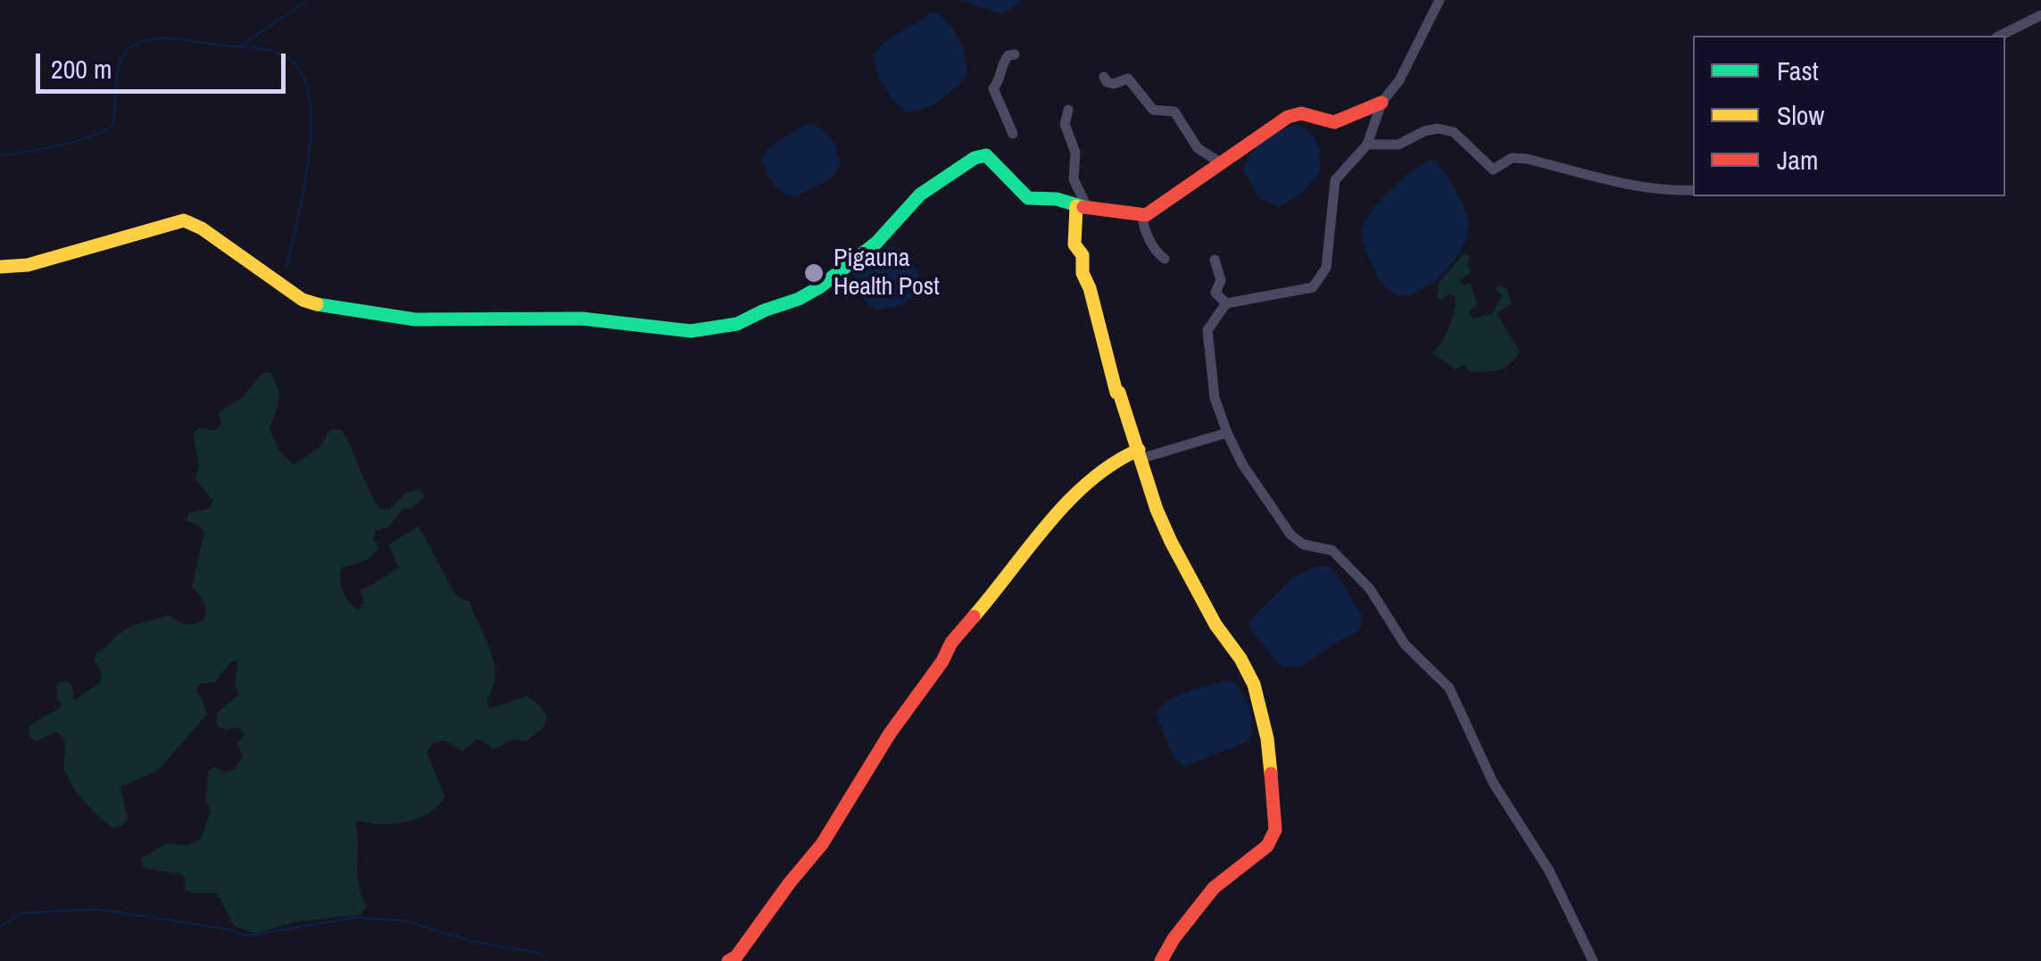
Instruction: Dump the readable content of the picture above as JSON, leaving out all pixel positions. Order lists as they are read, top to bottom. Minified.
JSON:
{"places":["Pigauna Health Post"],"legend":["Fast","Slow","Jam"],"scale_bar":"200 m"}
